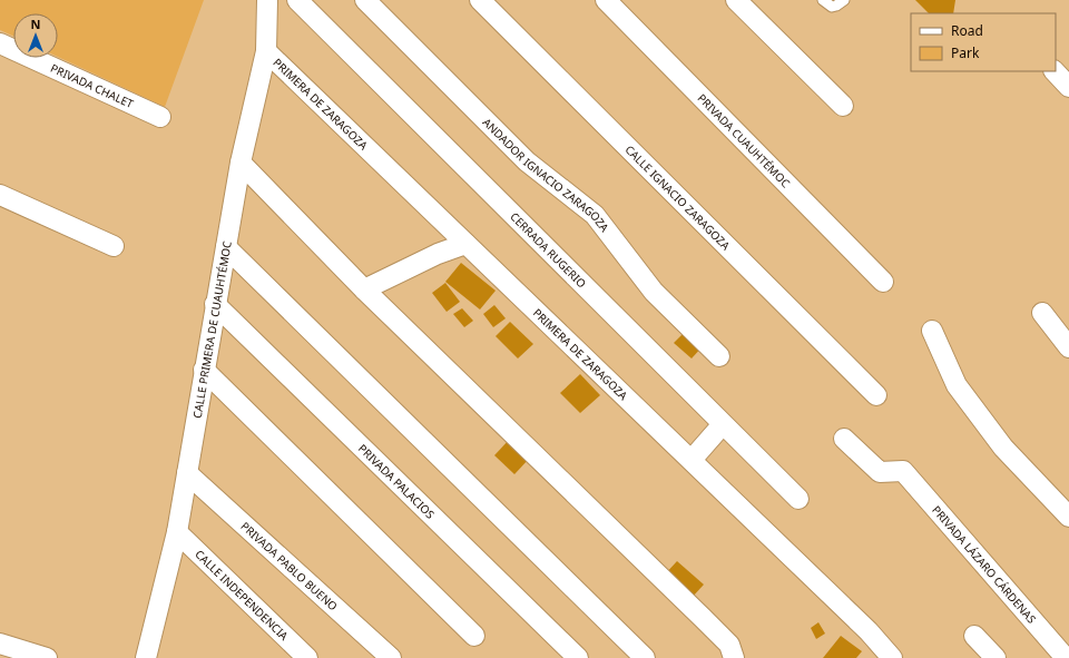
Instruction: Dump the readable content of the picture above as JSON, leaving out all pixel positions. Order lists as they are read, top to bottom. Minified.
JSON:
{"streets":{"street":["PRIVADA CHALET","PRIMERA DE ZARAGOZA","PRIVADA CUAUHTÉMOC","ANDADOR IGNACIO ZARAGOZA","CALLE IGNACIO ZARAGOZA","CERRADA RUGERIO","CALLE PRIMERA DE CUAUHTÉMOC","PRIVADA PALACIOS","PRIVADA LÁZARO CÁRDENAS","PRIVADA PABLO BUENO","CALLE INDEPENDENCIA"]},"crossings":[["PRIMERA DE ZARAGOZA","CALLE PRIMERA DE CUAUHTÉMOC"],["CALLE PRIMERA DE CUAUHTÉMOC","PRIVADA PALACIOS"],["CALLE PRIMERA DE CUAUHTÉMOC","PRIVADA PABLO BUENO"],["CALLE PRIMERA DE CUAUHTÉMOC","CALLE INDEPENDENCIA"]],"legend":["Road","Park"],"north":"top"}
